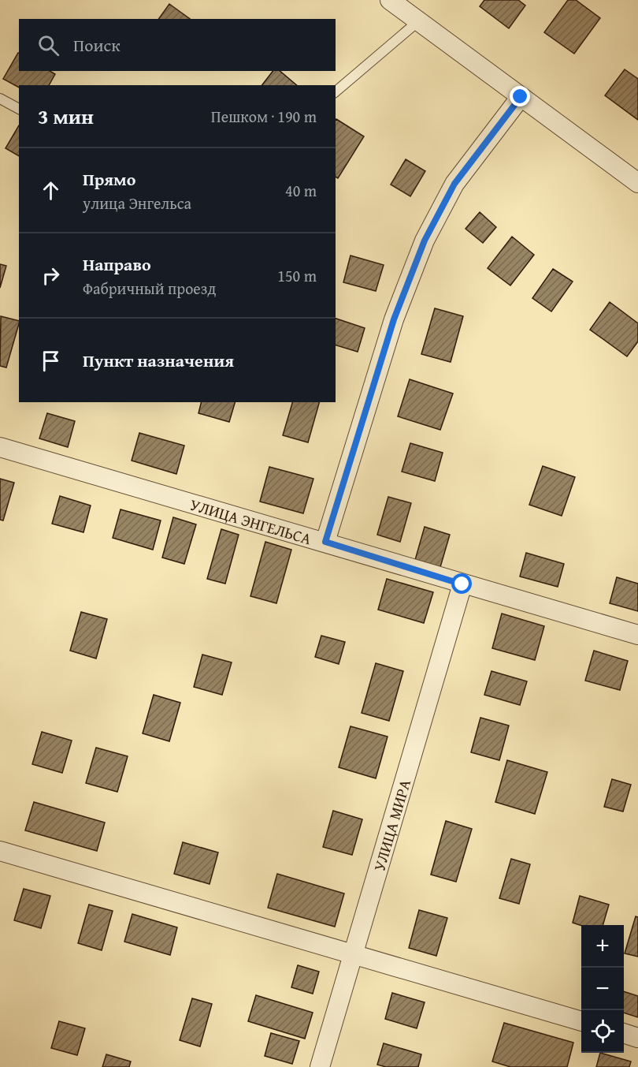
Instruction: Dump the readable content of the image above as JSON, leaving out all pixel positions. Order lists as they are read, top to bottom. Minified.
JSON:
{"streets":{"street":["УЛИЦА ЭНГЕЛЬСА","УЛИЦА МИРА"]},"crossings":[["УЛИЦА ЭНГЕЛЬСА","УЛИЦА МИРА"]],"page":{"search":"Поиск","heading":["3 мин","Пешком · 190 m"],"list":[["Прямо","улица Энгельса","40 m"],["Направо","Фабричный проезд","150 m"],"Пункт назначения"],"map_buttons":["+","−"]}}
